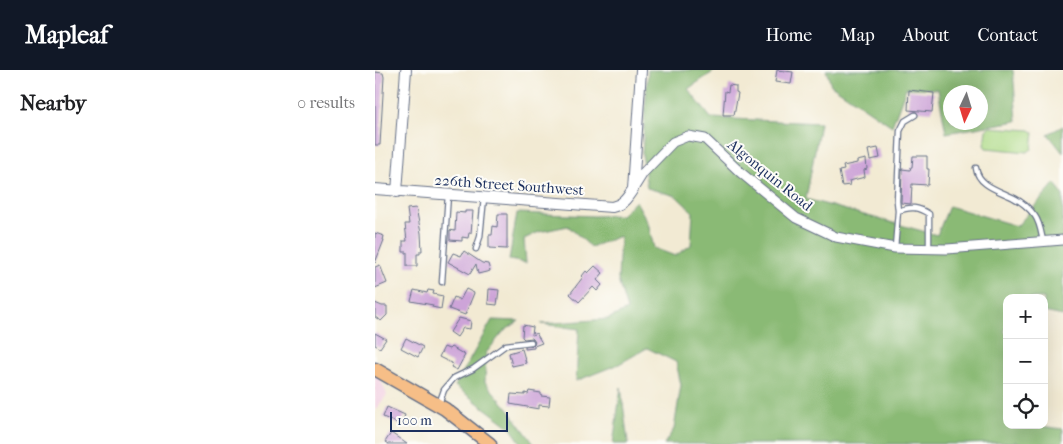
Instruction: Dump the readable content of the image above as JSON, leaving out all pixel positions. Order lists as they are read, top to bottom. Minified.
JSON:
{"streets":{"street":["Algonquin Road","226th Street Southwest"]},"crossings":[["Algonquin Road","226th Street Southwest"]],"scale_bar":"100 m","north":"bottom","page":{"header":"Mapleaf","nav":["Home","Map","About","Contact"],"heading":["Nearby","0 results"],"map_buttons":["+","−"],"scale":"100 m"}}
